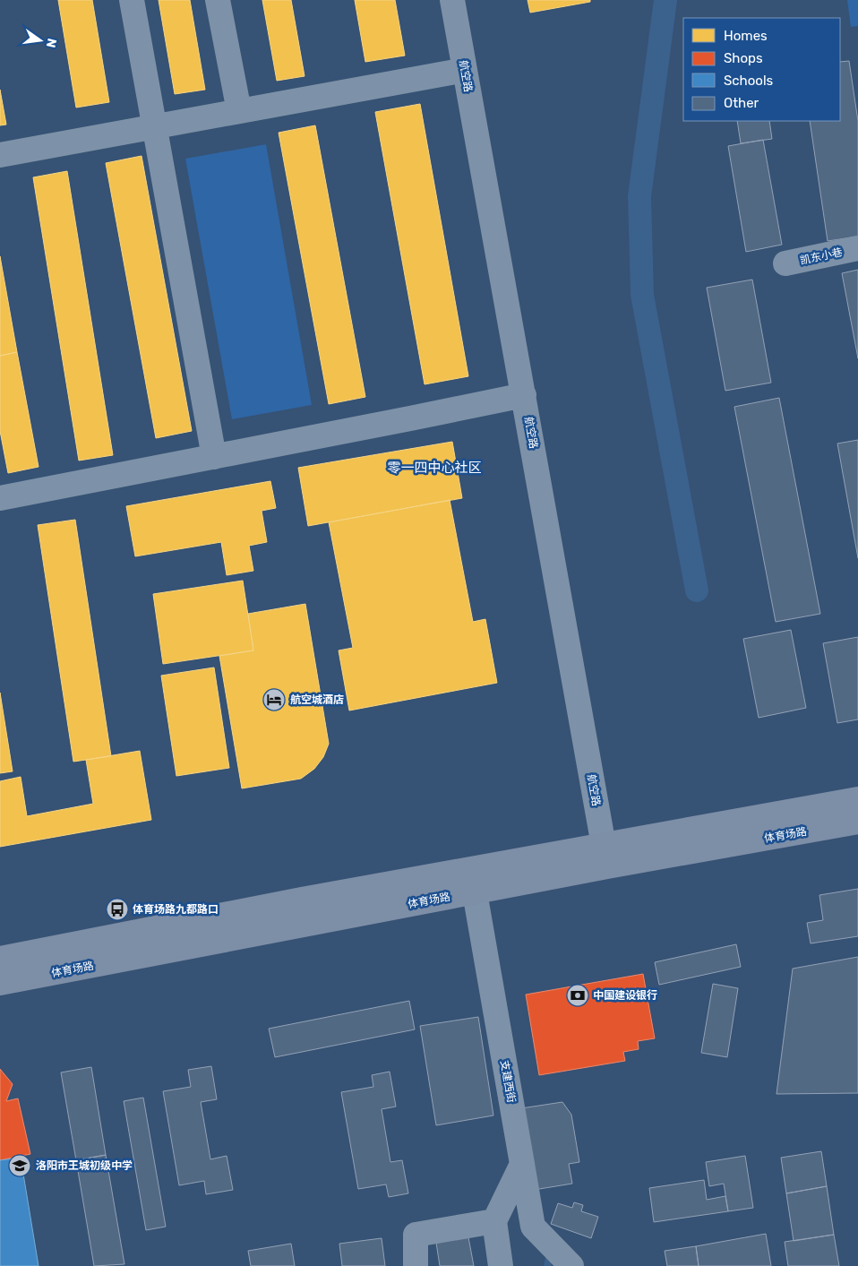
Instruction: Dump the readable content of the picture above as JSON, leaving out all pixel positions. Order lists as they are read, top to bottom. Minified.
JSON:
{"streets":{"main road":["体育场路"],"street":["航空路","凯东小巷","支建西街"]},"crossings":[["航空路","体育场路"],["体育场路","支建西街"]],"districts":["零一四中心社区"],"places":{"hotel":["航空城酒店"],"bus stop":["体育场路九都路口"],"bank":["中国建设银行"],"school or university":["洛阳市王城初级中学"]},"legend":["Homes","Shops","Schools","Other"],"north":"right"}
